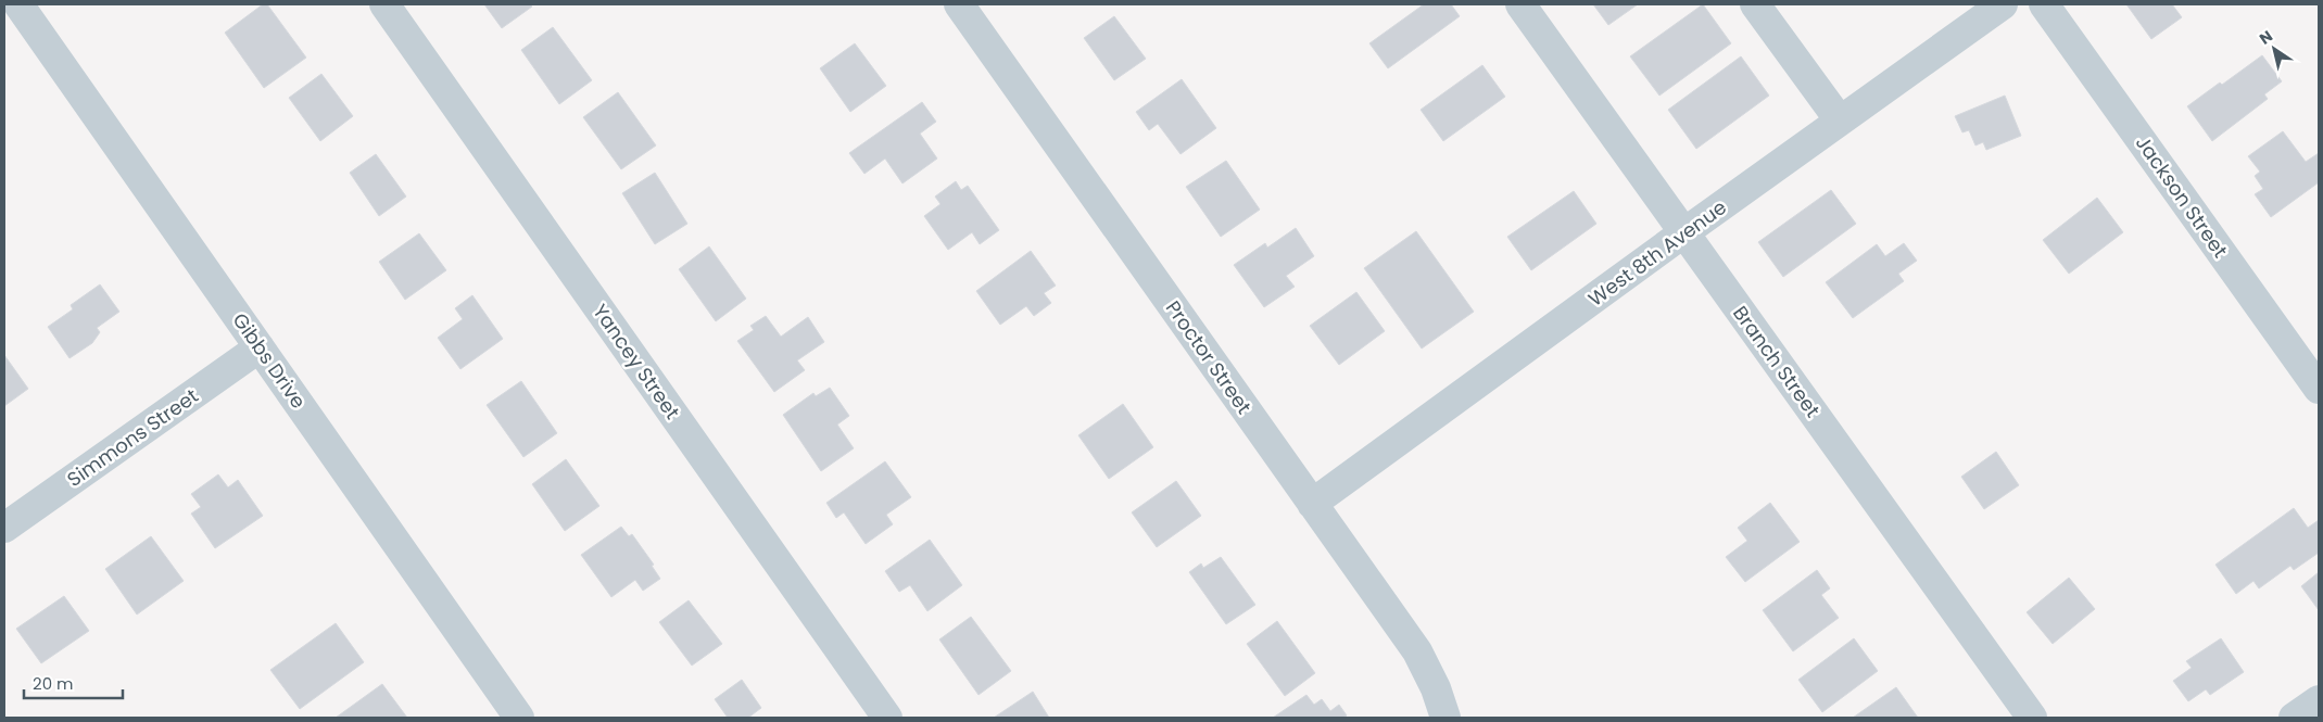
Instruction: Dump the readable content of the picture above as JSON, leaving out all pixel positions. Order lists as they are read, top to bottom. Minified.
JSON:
{"streets":{"street":["Jackson Street","West 8th Avenue","Proctor Street","Gibbs Drive","Yancey Street","Branch Street","Simmons Street"]},"crossings":[["West 8th Avenue","Proctor Street"],["West 8th Avenue","Branch Street"],["Gibbs Drive","Simmons Street"]],"scale_bar":"20 m","north":"top left"}
